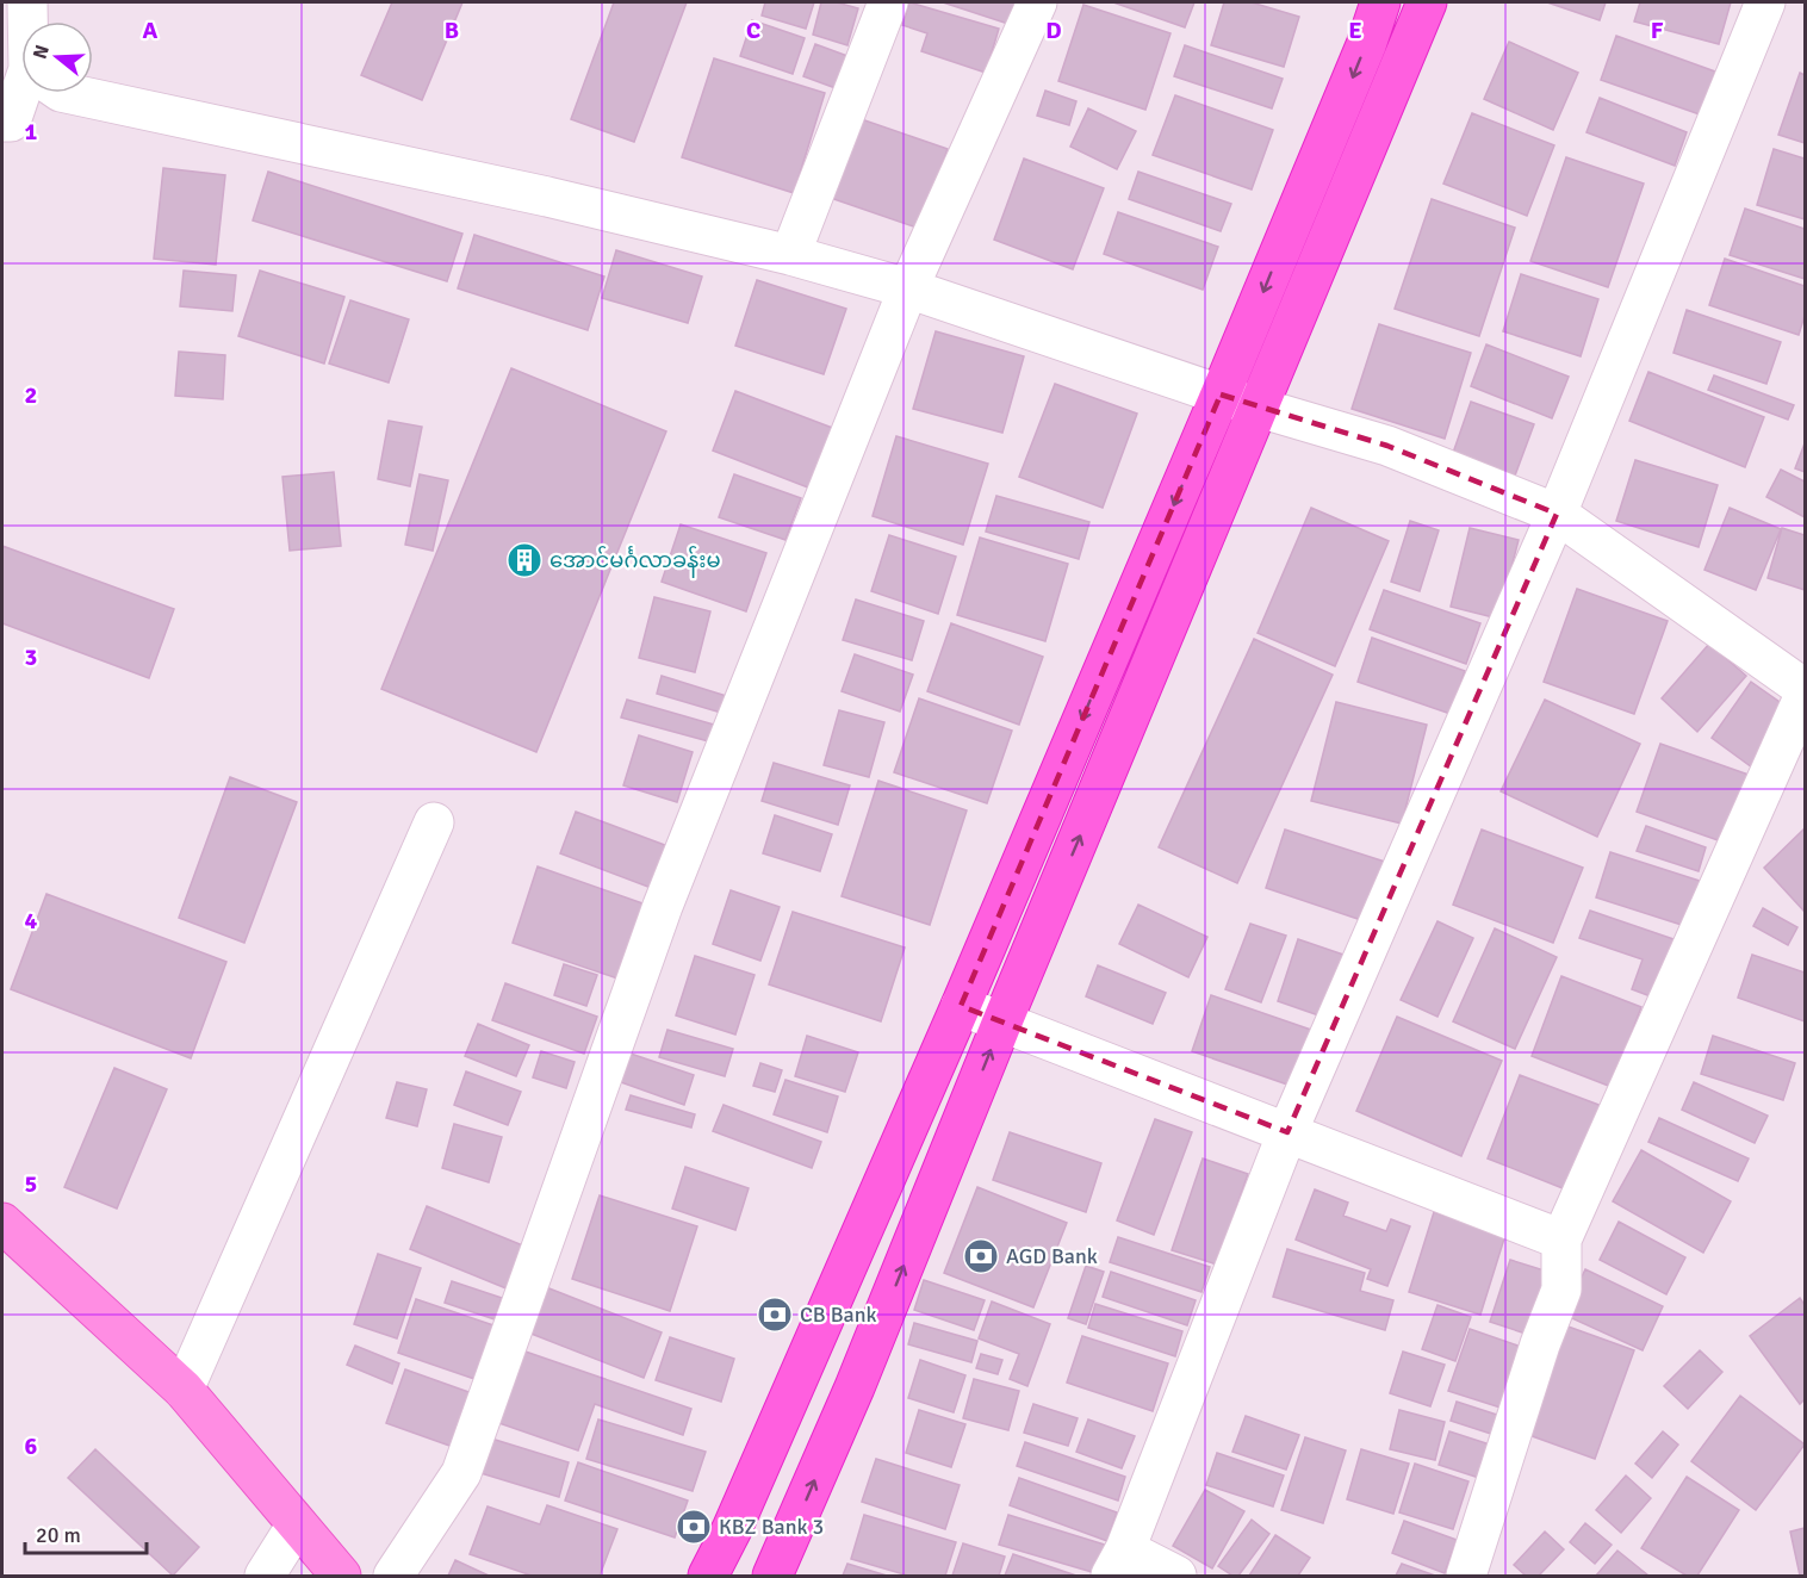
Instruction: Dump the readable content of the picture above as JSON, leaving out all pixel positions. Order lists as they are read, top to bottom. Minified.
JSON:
{"places":{"building":["အောင်မင်္ဂလာခန်းမ"],"bank":["AGD Bank","CB Bank","KBZ Bank 3"]},"scale_bar":"20 m","north":"left","grid":{"columns":["A","B","C","D","E","F"],"rows":["1","2","3","4","5","6"]}}
